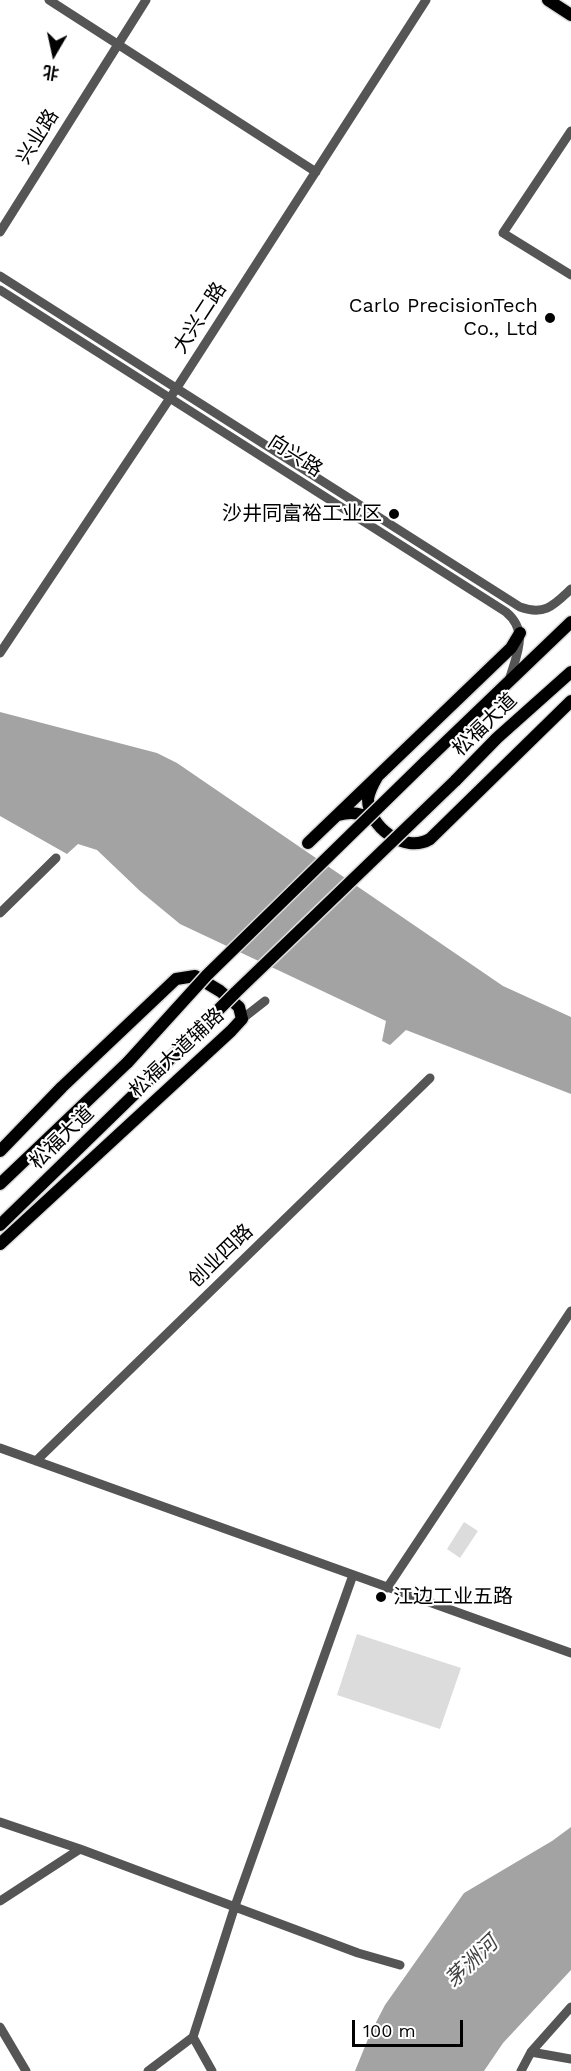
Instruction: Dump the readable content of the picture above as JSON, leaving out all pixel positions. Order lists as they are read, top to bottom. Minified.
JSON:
{"streets":{"main road":["松福大道","松福大道辅路"],"street":["兴业路","大兴二路","向兴路","创业四路"]},"crossings":[["大兴二路","向兴路"]],"water":["茅洲河"],"places":["Carlo PrecisionTech Co., Ltd","沙井同富裕工业区","江边工业五路"],"scale_bar":"100 m","north":"bottom"}
